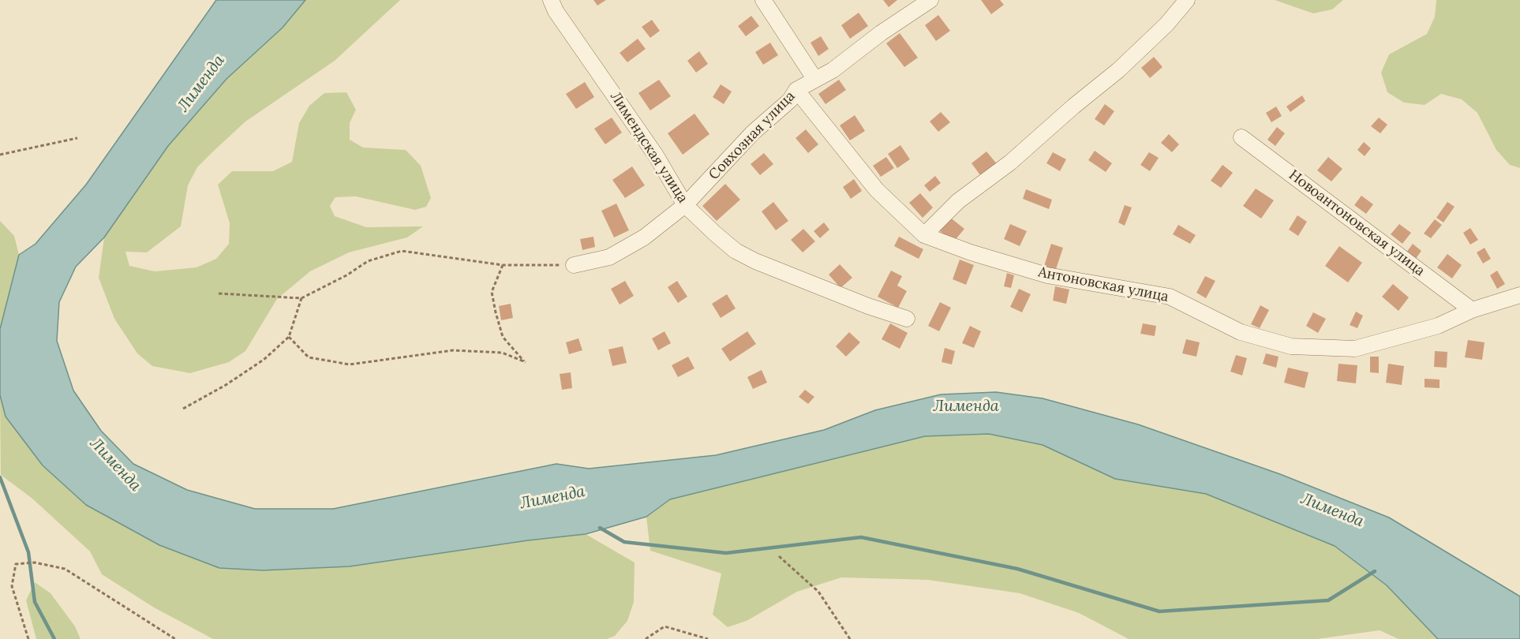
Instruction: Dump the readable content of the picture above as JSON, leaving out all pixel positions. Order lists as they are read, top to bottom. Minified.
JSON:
{"streets":{"street":["Совхозная улица","Лимендская улица","Новоантоновская улица","Антоновская улица"]},"crossings":[["Совхозная улица","Лимендская улица"],["Совхозная улица","Антоновская улица"],["Новоантоновская улица","Антоновская улица"]],"water":["Лименда"]}
